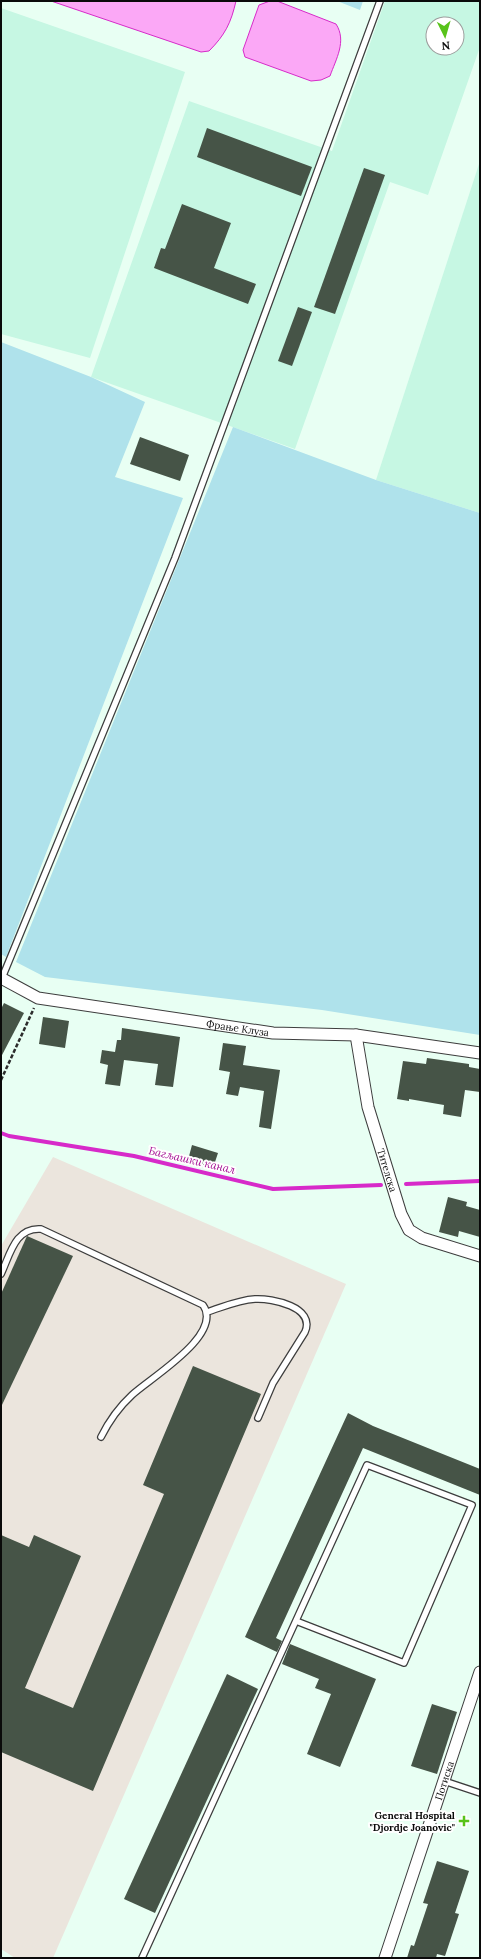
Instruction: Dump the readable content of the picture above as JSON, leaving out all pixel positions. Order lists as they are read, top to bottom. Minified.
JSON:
{"streets":{"street":["Фрање Клуза","Тителска","Потиска"]},"crossings":[["Фрање Клуза","Тителска"]],"water":["Багљашки канал"],"places":{"health":["General Hospital \"Djordje Joanovic\""]},"north":"bottom"}
